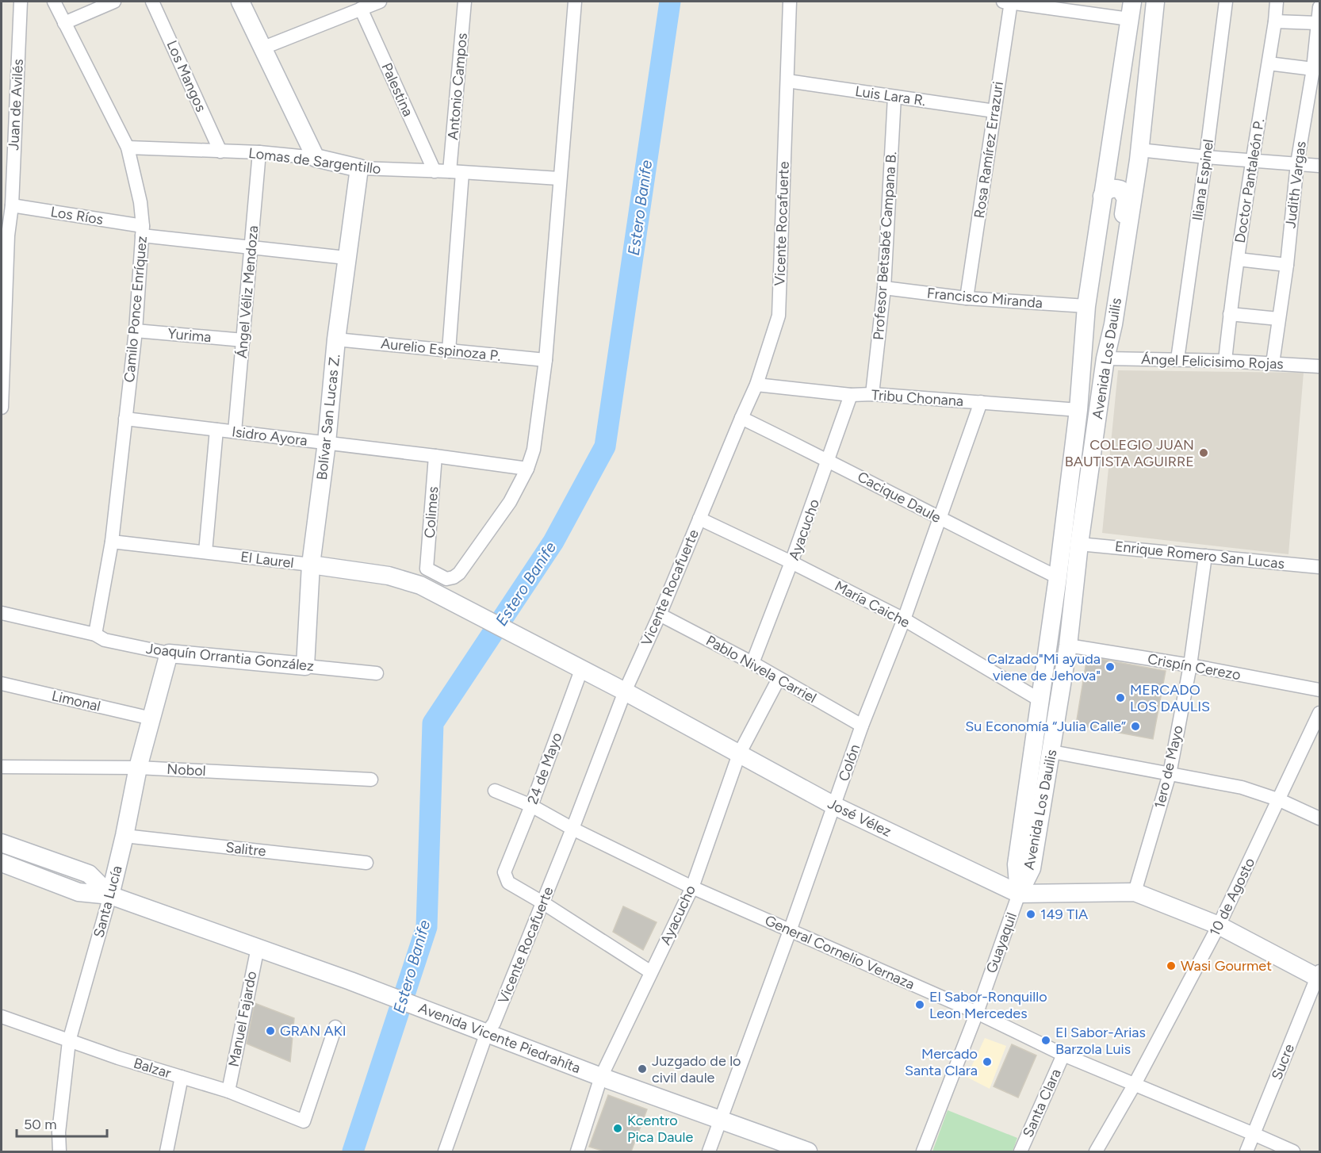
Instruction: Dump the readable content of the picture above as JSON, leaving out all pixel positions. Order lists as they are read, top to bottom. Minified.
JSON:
{"streets":{"street":["Los Mangos","Antonio Campos","Palestina","Luis Lara R.","Juan de Avilés","Rosa Ramírez Errazuri","Lomas de Sargentillo","Iliana Espinel","Doctor Pantaleón P.","Judith Vargas","Los Ríos","Vicente Rocafuerte","Profesor Betsabé Campana B.","Ángel Véliz Mendoza","Francisco Miranda","Camilo Ponce Enríquez","Yurima","Aurelio Espinoza P.","Avenida Los Dauilis","Ángel Felicisimo Rojas","Tribu Chonana","Bolívar San Lucas Z.","Isidro Ayora","Cacique Daule","Colimes","Ayacucho","Enrique Romero San Lucas","El Laurel","María Caiche","Joaquín Orrantia González","Crispín Cerezo","Pablo Nivela Carriel","Limonal","Colón","1ero de Mayo","24 de Mayo","Nobol","José Vélez","Salitre","10 de Agosto","Santa Lucía","Guayaquil","General Cornelio Vernaza","Manuel Fajardo","Avenida Vicente Piedrahíta","Sucre","Balzar","Santa Clara"]},"crossings":[["Los Mangos","Lomas de Sargentillo"],["Antonio Campos","Lomas de Sargentillo"],["Antonio Campos","Aurelio Espinoza P."],["Palestina","Lomas de Sargentillo"],["Luis Lara R.","Rosa Ramírez Errazuri"],["Luis Lara R.","Vicente Rocafuerte"],["Luis Lara R.","Profesor Betsabé Campana B."],["Juan de Avilés","Los Ríos"],["Rosa Ramírez Errazuri","Francisco Miranda"],["Lomas de Sargentillo","Ángel Véliz Mendoza"],["Lomas de Sargentillo","Camilo Ponce Enríquez"],["Lomas de Sargentillo","Bolívar San Lucas Z."],["Iliana Espinel","Ángel Felicisimo Rojas"],["Doctor Pantaleón P.","Ángel Felicisimo Rojas"],["Judith Vargas","Ángel Felicisimo Rojas"],["Los Ríos","Ángel Véliz Mendoza"],["Los Ríos","Camilo Ponce Enríquez"],["Los Ríos","Bolívar San Lucas Z."],["Vicente Rocafuerte","Tribu Chonana"],["Vicente Rocafuerte","Cacique Daule"],["Vicente Rocafuerte","María Caiche"],["Vicente Rocafuerte","Pablo Nivela Carriel"],["Vicente Rocafuerte","24 de Mayo"],["Vicente Rocafuerte","José Vélez"],["Vicente Rocafuerte","General Cornelio Vernaza"],["Vicente Rocafuerte","Avenida Vicente Piedrahíta"],["Profesor Betsabé Campana B.","Francisco Miranda"],["Profesor Betsabé Campana B.","Tribu Chonana"],["Ángel Véliz Mendoza","Yurima"],["Ángel Véliz Mendoza","Isidro Ayora"],["Francisco Miranda","Avenida Los Dauilis"],["Camilo Ponce Enríquez","Yurima"],["Camilo Ponce Enríquez","Isidro Ayora"],["Camilo Ponce Enríquez","El Laurel"],["Camilo Ponce Enríquez","Joaquín Orrantia González"],["Aurelio Espinoza P.","Bolívar San Lucas Z."],["Avenida Los Dauilis","Ángel Felicisimo Rojas"],["Avenida Los Dauilis","Tribu Chonana"],["Avenida Los Dauilis","Cacique Daule"],["Avenida Los Dauilis","Enrique Romero San Lucas"],["Avenida Los Dauilis","María Caiche"],["Avenida Los Dauilis","Crispín Cerezo"],["Avenida Los Dauilis","José Vélez"],["Avenida Los Dauilis","Guayaquil"],["Tribu Chonana","Ayacucho"],["Tribu Chonana","Colón"],["Bolívar San Lucas Z.","Isidro Ayora"],["Bolívar San Lucas Z.","El Laurel"],["Bolívar San Lucas Z.","Joaquín Orrantia González"],["Isidro Ayora","Colimes"],["Cacique Daule","Ayacucho"],["Cacique Daule","Colón"],["Ayacucho","María Caiche"],["Ayacucho","Pablo Nivela Carriel"],["Ayacucho","José Vélez"],["Ayacucho","General Cornelio Vernaza"],["Ayacucho","Avenida Vicente Piedrahíta"],["Enrique Romero San Lucas","1ero de Mayo"],["El Laurel","José Vélez"],["María Caiche","Colón"],["Joaquín Orrantia González","Santa Lucía"],["Crispín Cerezo","1ero de Mayo"],["Pablo Nivela Carriel","Colón"],["Limonal","Santa Lucía"],["Colón","José Vélez"],["Colón","General Cornelio Vernaza"],["Colón","Avenida Vicente Piedrahíta"],["1ero de Mayo","José Vélez"],["24 de Mayo","José Vélez"],["24 de Mayo","General Cornelio Vernaza"],["Nobol","Santa Lucía"],["José Vélez","10 de Agosto"],["José Vélez","Guayaquil"],["José Vélez","Sucre"],["Salitre","Santa Lucía"],["10 de Agosto","General Cornelio Vernaza"],["Santa Lucía","Avenida Vicente Piedrahíta"],["Santa Lucía","Balzar"],["Guayaquil","General Cornelio Vernaza"],["General Cornelio Vernaza","Sucre"],["General Cornelio Vernaza","Santa Clara"],["Manuel Fajardo","Avenida Vicente Piedrahíta"],["Manuel Fajardo","Balzar"]],"water":["Estero Banife"],"places":["COLEGIO JUAN BAUTISTA AGUIRRE","Calzado\"Mi ayuda viene de Jehova\"","MERCADO LOS DAULIS","Su Economía “Julia Calle”","149 TIA","Wasi Gourmet","El Sabor-Ronquillo Leon Mercedes","GRAN AKI","El Sabor-Arias Barzola Luis","Mercado Santa Clara","Juzgado de lo civil daule","Kcentro Pica Daule"],"scale_bar":"50 m"}
